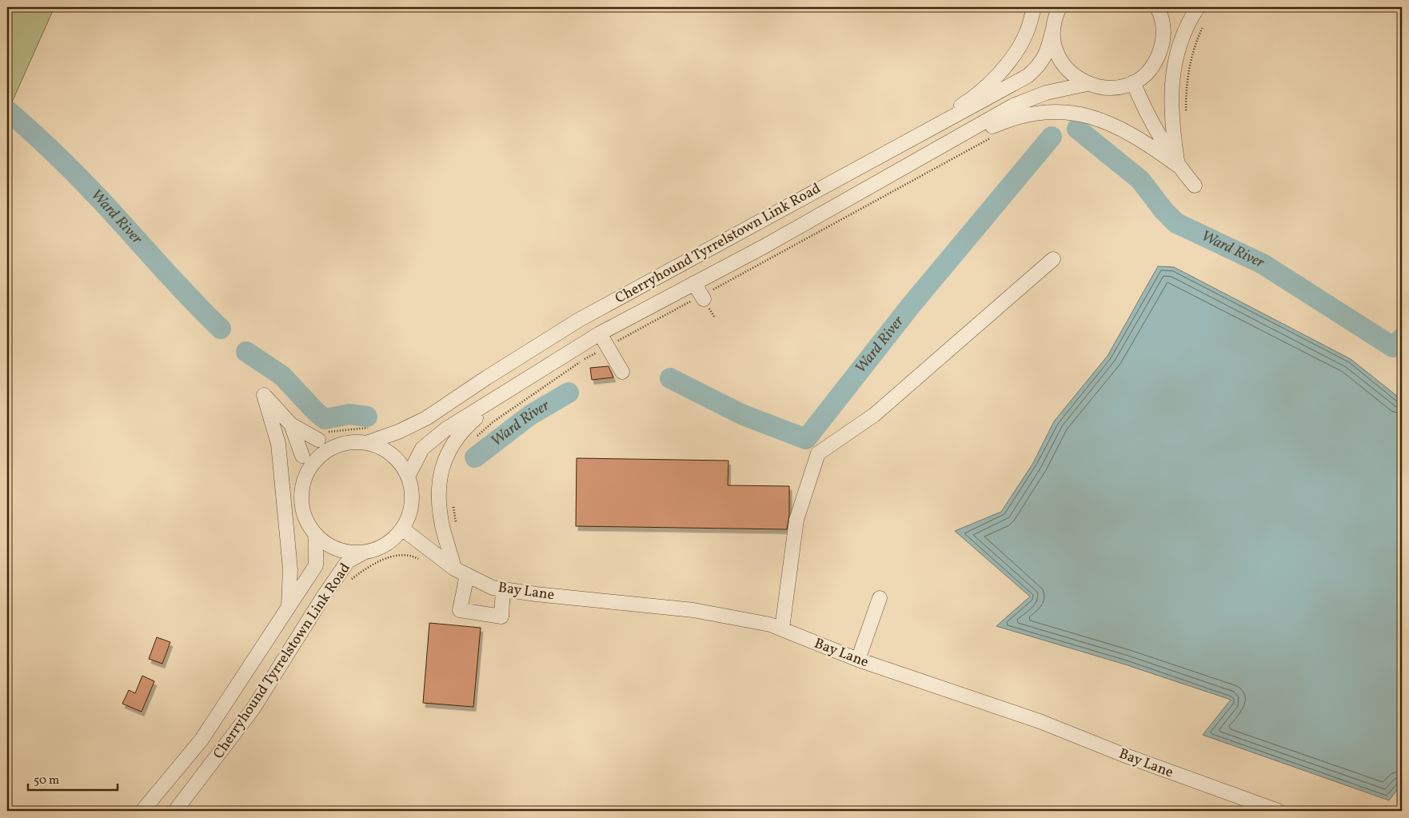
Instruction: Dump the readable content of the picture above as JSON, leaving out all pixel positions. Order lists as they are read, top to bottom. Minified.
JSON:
{"streets":{"street":["Cherryhound Tyrrelstown Link Road","Bay Lane"]},"crossings":[["Cherryhound Tyrrelstown Link Road","Bay Lane"]],"water":["Ward River"],"scale_bar":"50 m"}
